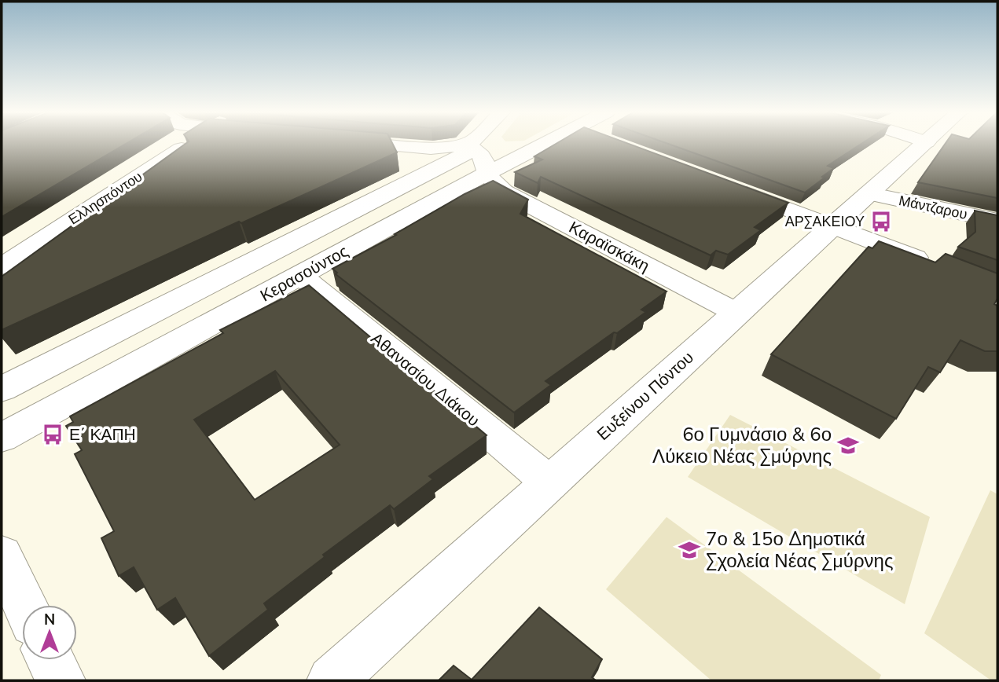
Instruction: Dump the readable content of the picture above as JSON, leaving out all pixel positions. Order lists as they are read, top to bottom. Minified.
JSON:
{"streets":{"street":["Ελλησπόντου","Μάντζαρου","Καραϊσκάκη","Κερασούντος","Αθανασίου Διάκου","Ευξείνου Πόντου"]},"crossings":[["Μάντζαρου","Ευξείνου Πόντου"],["Καραϊσκάκη","Κερασούντος"],["Καραϊσκάκη","Ευξείνου Πόντου"],["Κερασούντος","Αθανασίου Διάκου"],["Αθανασίου Διάκου","Ευξείνου Πόντου"]],"places":{"bus stop":["ΑΡΣΑΚΕΙΟΥ","Ε΄ ΚΑΠΗ"],"school or university":["6ο Γυμνάσιο & 6ο Λύκειο Νέας Σμύρνης","7ο & 15ο Δημοτικά Σχολεία Νέας Σμύρνης"]},"north":"top"}
